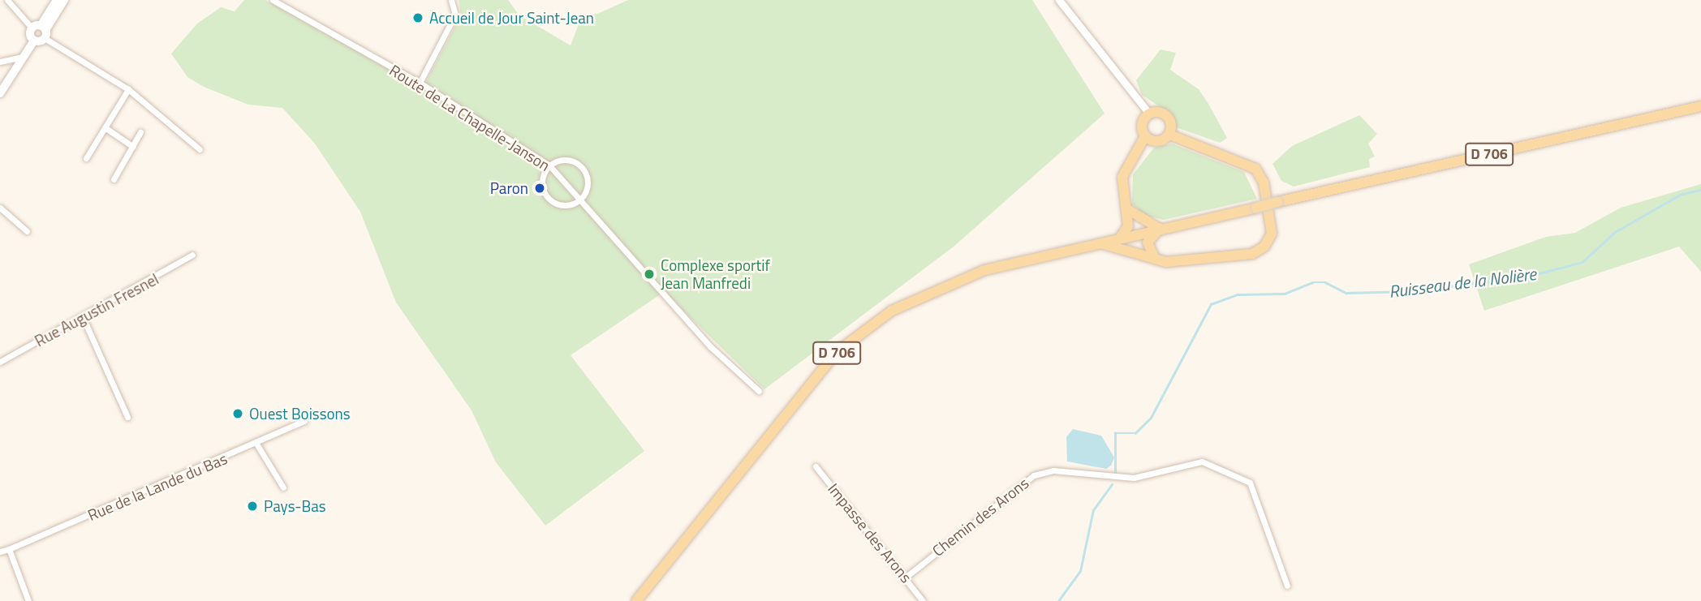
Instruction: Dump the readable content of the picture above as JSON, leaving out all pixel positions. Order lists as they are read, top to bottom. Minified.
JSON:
{"streets":{"main road":["D 706"],"street":["Route de La Chapelle-Janson","Rue Augustin Fresnel","Rue de la Lande du Bas","Chemin des Arons","Impasse des Arons"]},"crossings":[["Chemin des Arons","Impasse des Arons"]],"water":["Ruisseau de la Nolière"],"places":["Accueil de Jour Saint-Jean","Paron","Complexe sportif Jean Manfredi","Ouest Boissons","Pays-Bas"]}
